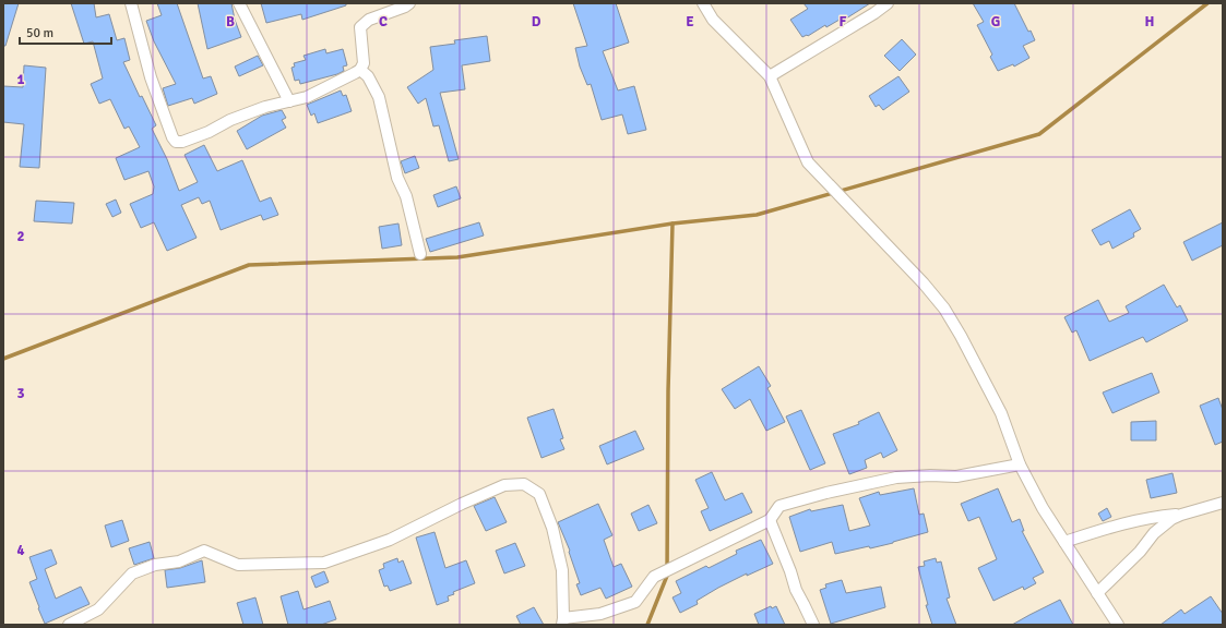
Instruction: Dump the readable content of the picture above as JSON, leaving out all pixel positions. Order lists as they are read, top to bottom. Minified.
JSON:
{"scale_bar":"50 m","grid":{"columns":["B","C","D","E","F","G","H"],"rows":["1","2","3","4"]}}
